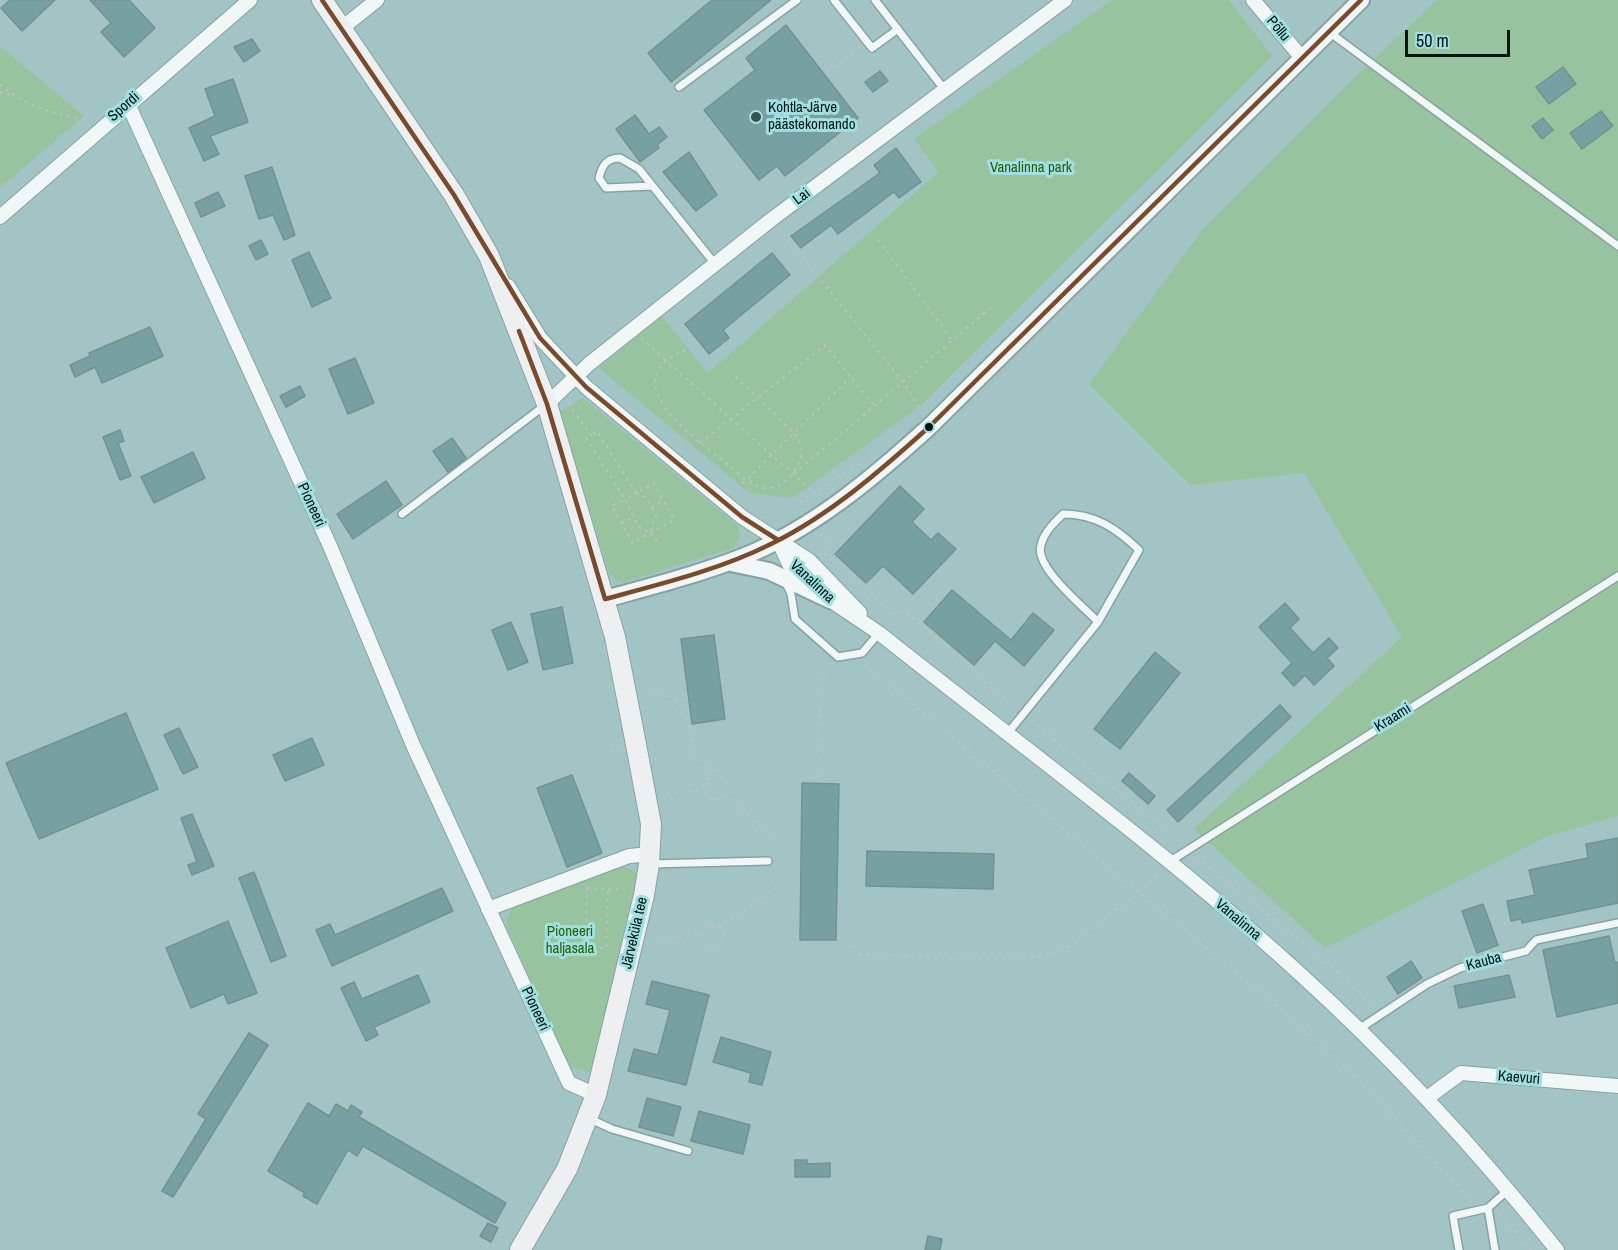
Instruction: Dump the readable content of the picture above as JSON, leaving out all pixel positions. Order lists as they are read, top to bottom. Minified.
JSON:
{"streets":{"main road":["Järveküla tee"],"street":["Põllu","Spordi","Lai","Pioneeri","Vanalinna","Kaevuri"],"lane":["Kraami","Kauba"]},"crossings":[["Spordi","Pioneeri"],["Lai","Järveküla tee"],["Pioneeri","Järveküla tee"],["Vanalinna","Kraami"],["Vanalinna","Järveküla tee"],["Vanalinna","Kauba"],["Vanalinna","Kaevuri"]],"parks":["Vanalinna park","Pioneeri haljasala"],"places":["Kohtla-Järve päästekomando"],"scale_bar":"50 m"}
